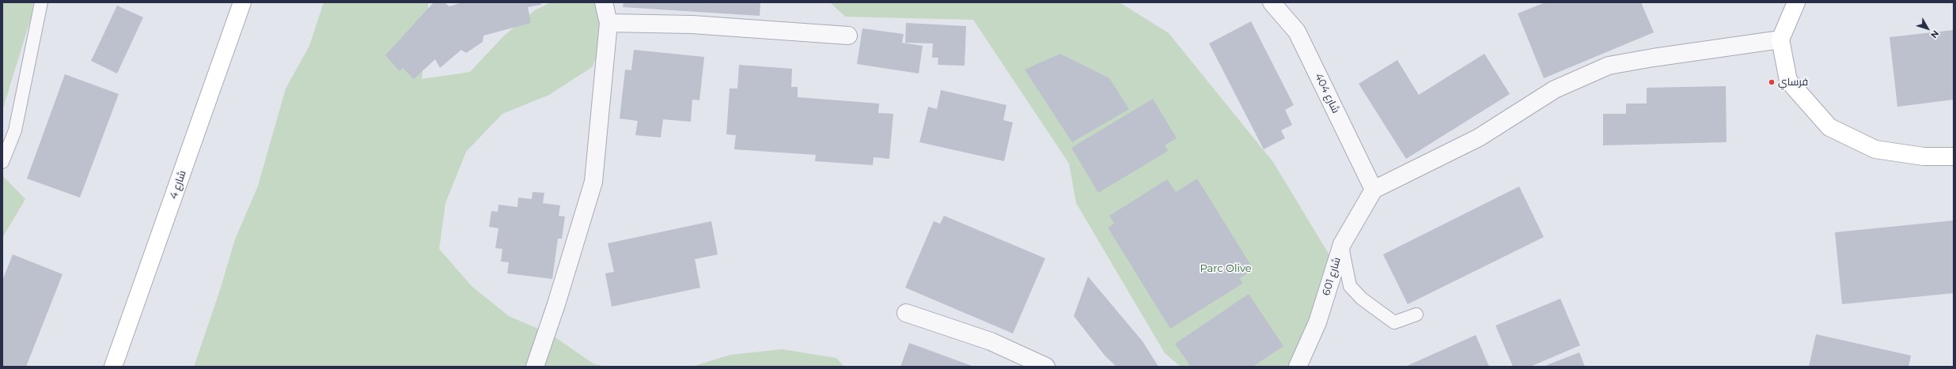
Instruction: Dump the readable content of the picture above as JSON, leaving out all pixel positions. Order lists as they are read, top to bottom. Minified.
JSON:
{"streets":{"main road":["شارع 4"],"street":["شارع 404","شارع 601"]},"crossings":[["شارع 404","شارع 601"]],"parks":["Parc Olive"],"places":["فرساي"],"north":"bottom right"}
